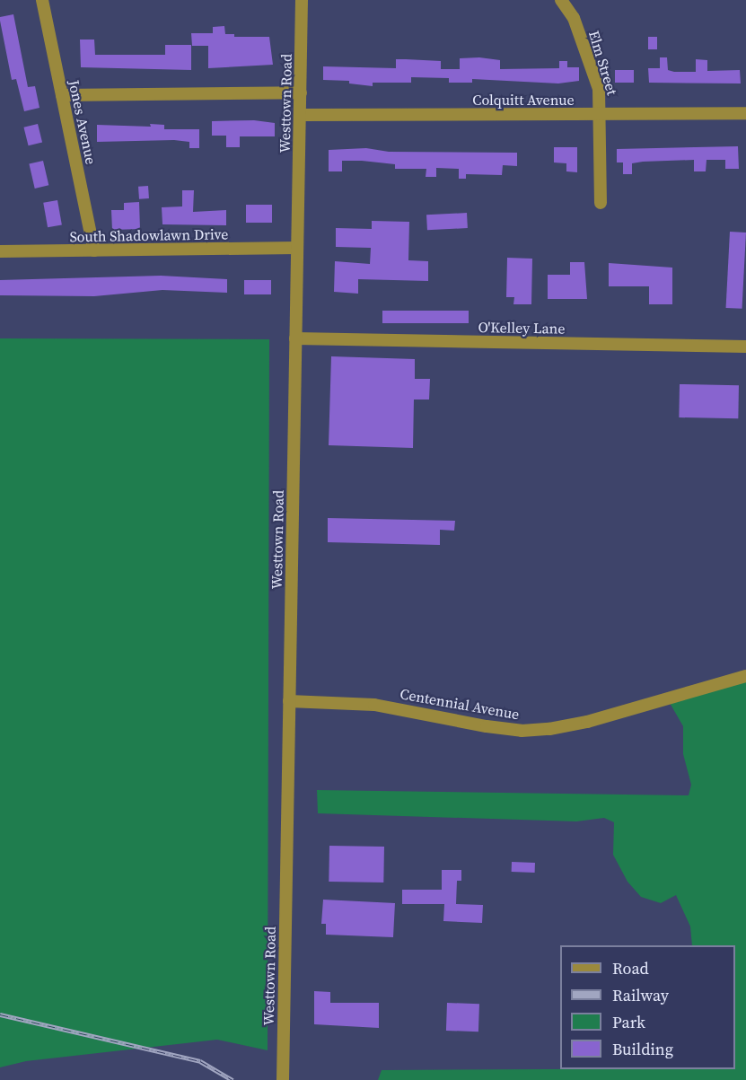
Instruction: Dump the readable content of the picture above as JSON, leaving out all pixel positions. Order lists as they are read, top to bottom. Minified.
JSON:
{"streets":{"street":["Elm Street","Colquitt Avenue","Westtown Road","Jones Avenue","South Shadowlawn Drive","O'Kelley Lane","Centennial Avenue"]},"crossings":[["Elm Street","Colquitt Avenue"],["Colquitt Avenue","Westtown Road"],["Westtown Road","South Shadowlawn Drive"],["Westtown Road","O'Kelley Lane"],["Westtown Road","Centennial Avenue"],["Jones Avenue","South Shadowlawn Drive"]],"legend":["Road","Railway","Park","Building"]}
